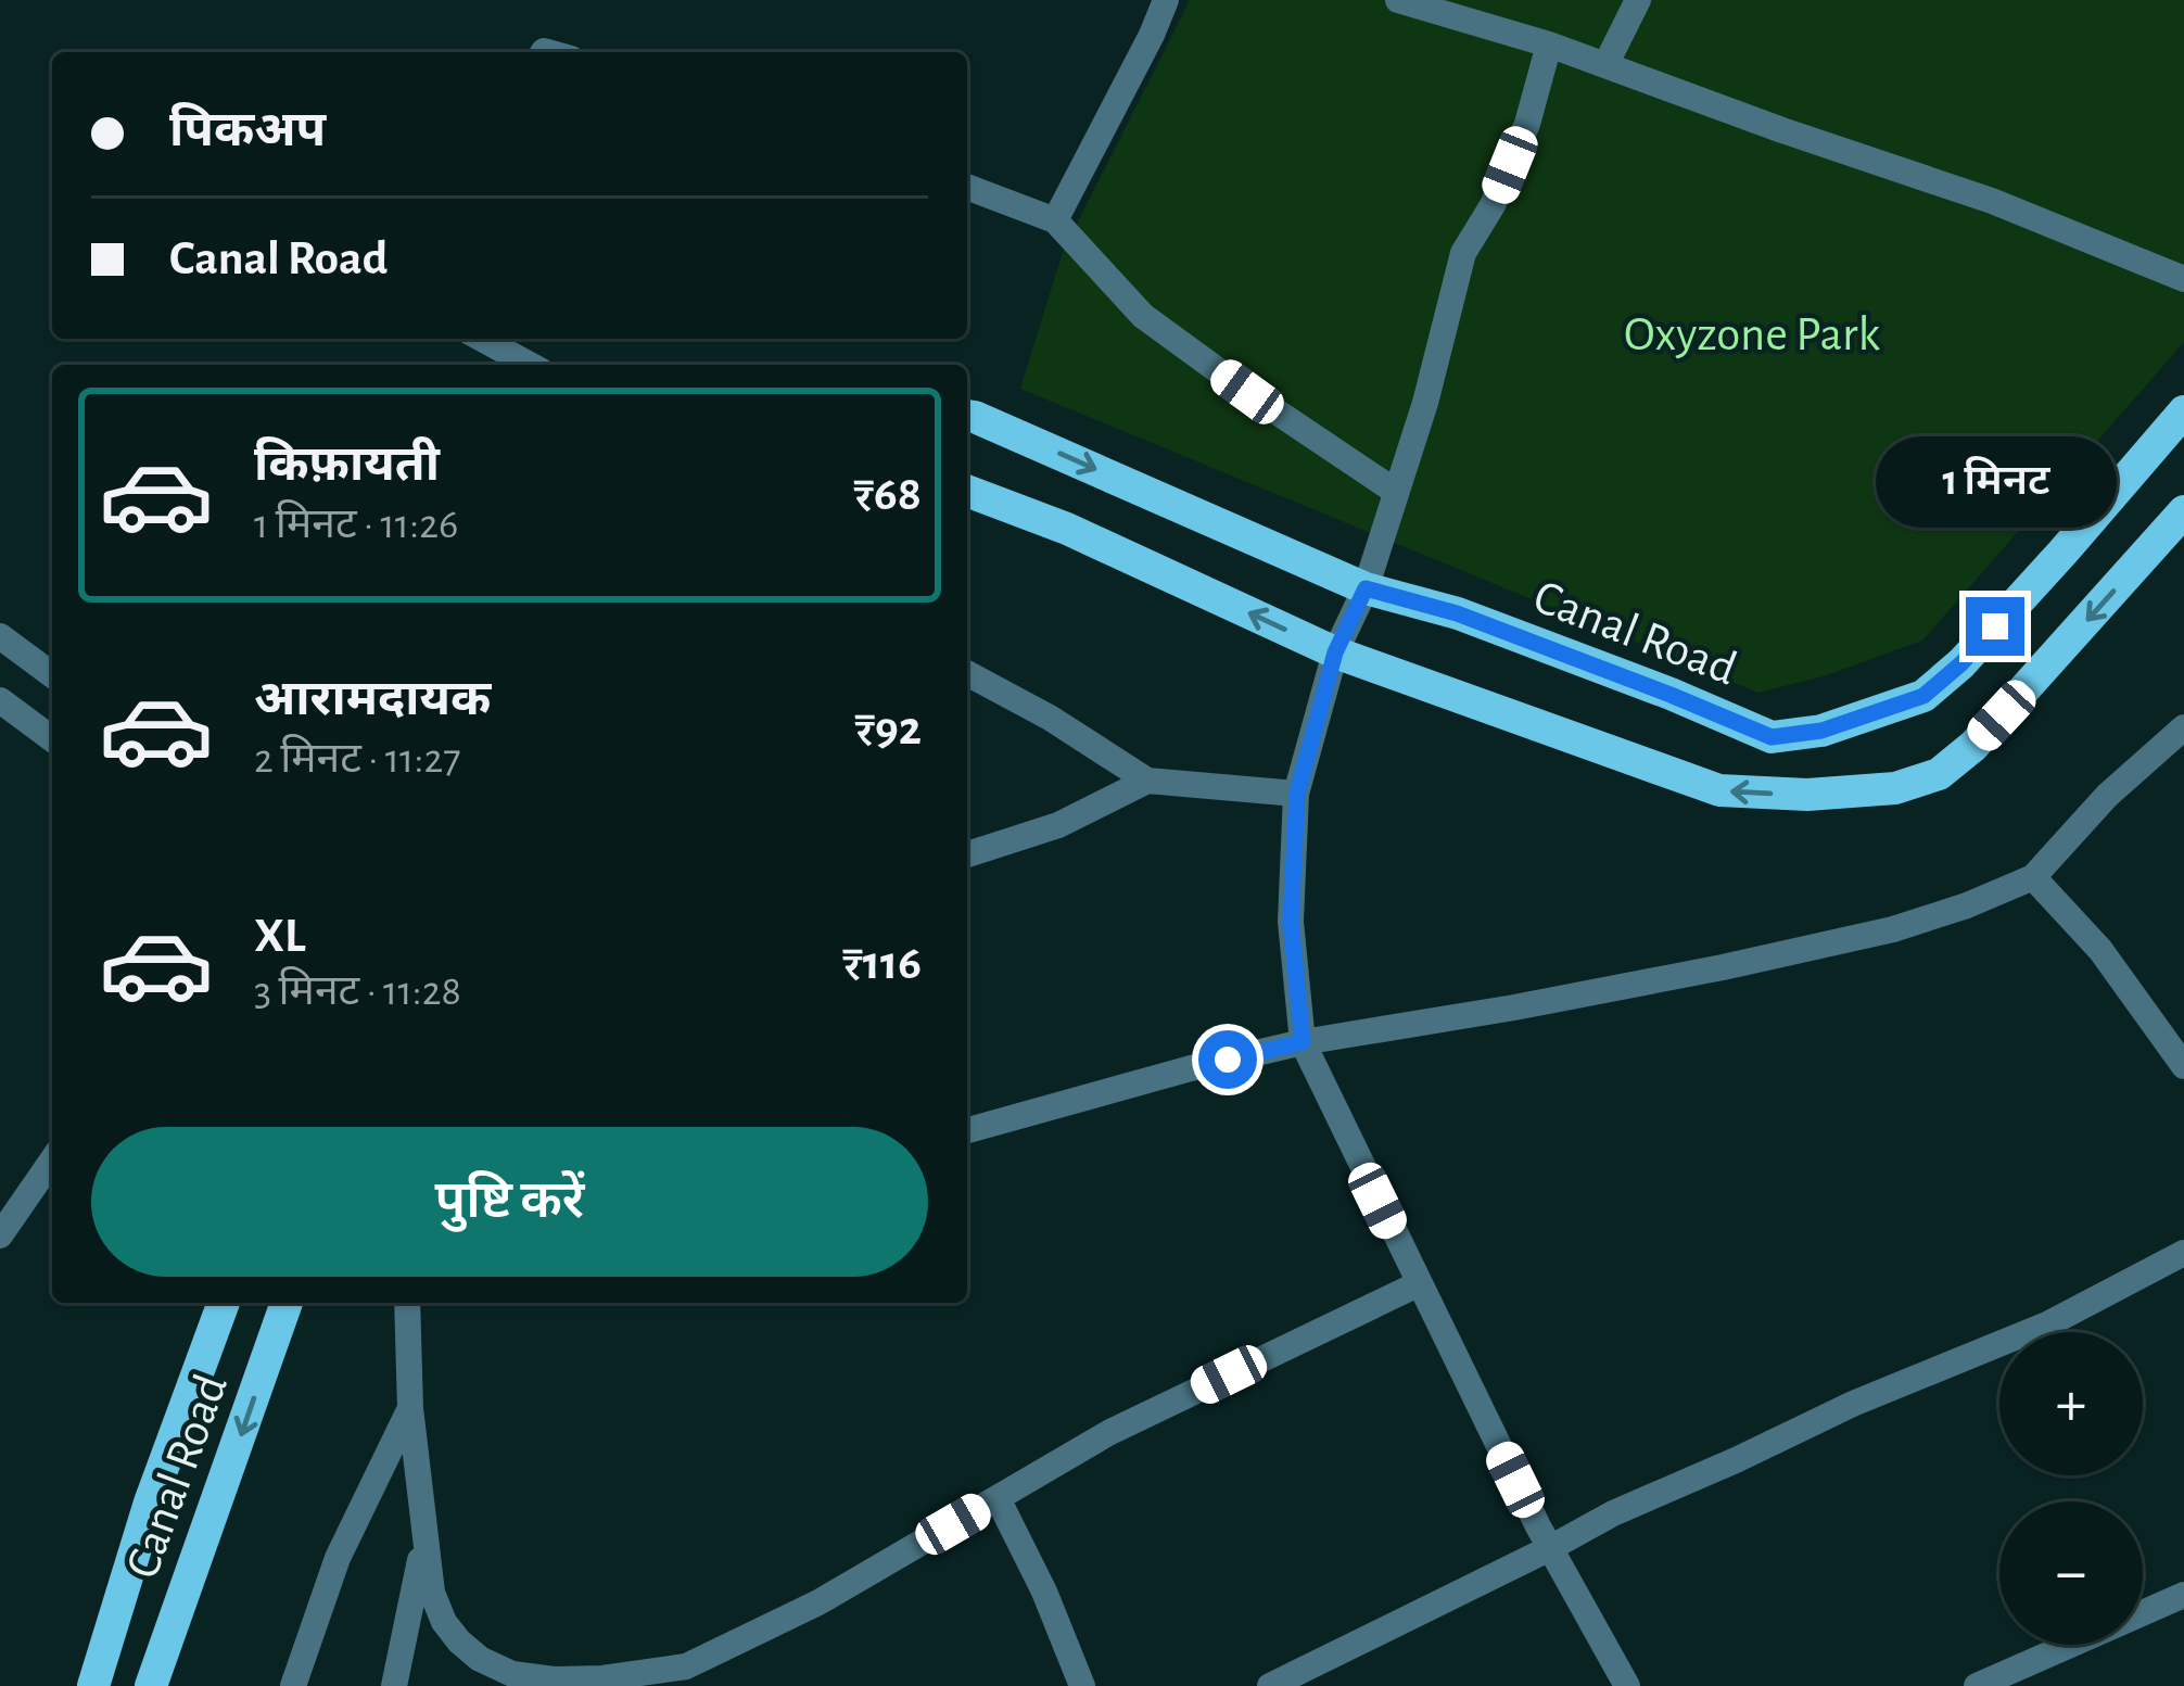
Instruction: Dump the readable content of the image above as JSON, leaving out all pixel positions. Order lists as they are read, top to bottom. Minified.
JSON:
{"streets":{"main road":["Canal Road"]},"parks":["Oxyzone Park"],"page":{"banner":["पिकअप","Canal Road"],"list":[{"name":"किफ़ायती","note":"1 मिनट · 11:26","value":"₹68"},{"name":"आरामदायक","note":"2 मिनट · 11:27","value":"₹92"},{"name":"XL","note":"3 मिनट · 11:28","value":"₹116"}],"bubble":"1 मिनट","buttons":"पुष्टि करें","map_buttons":["+","−"]}}
